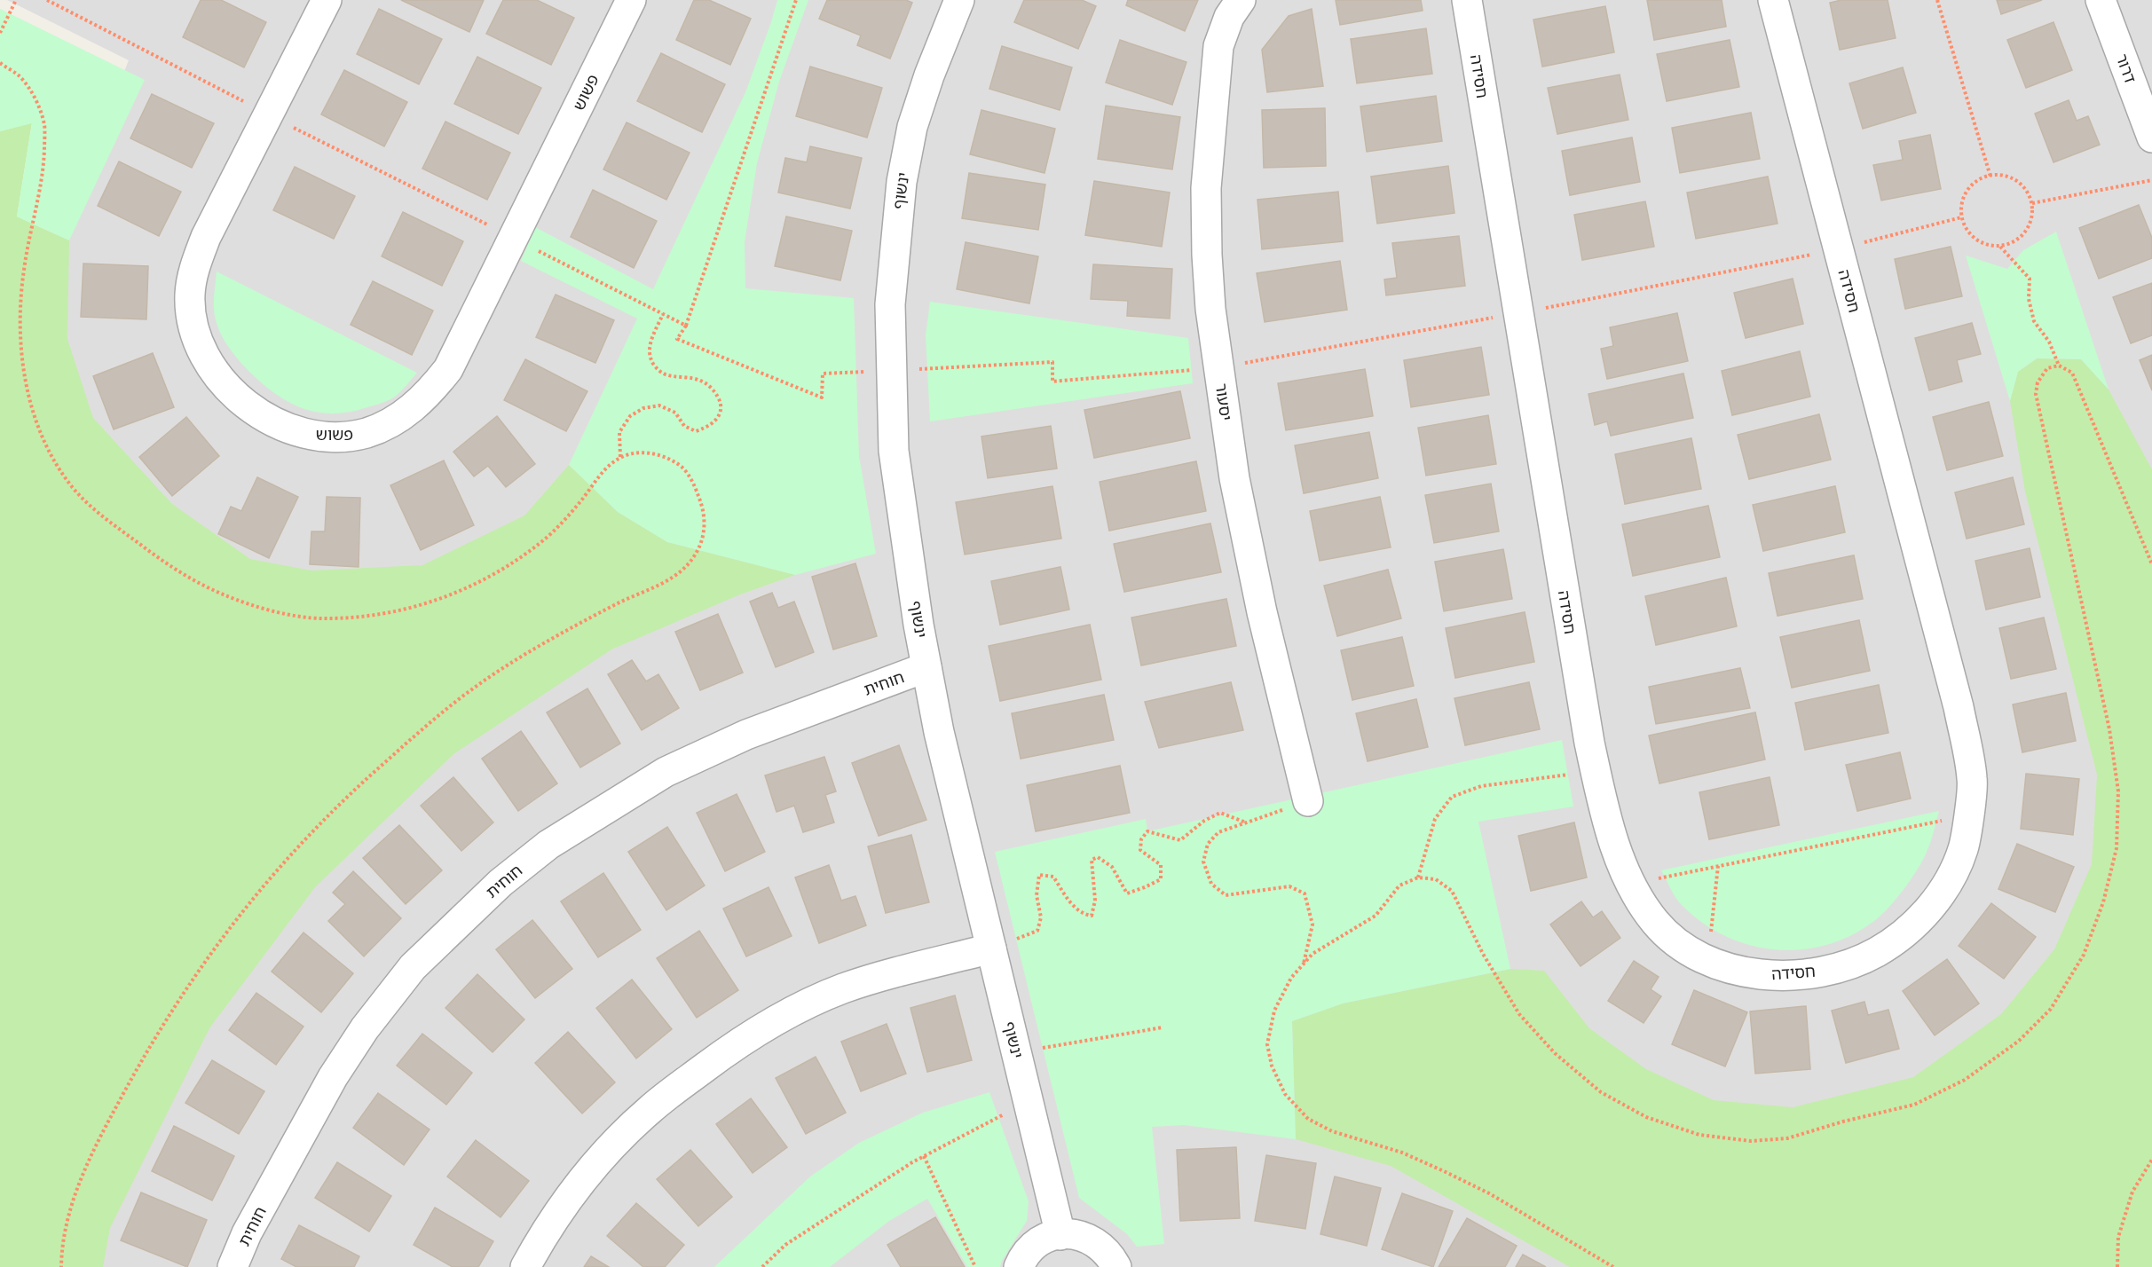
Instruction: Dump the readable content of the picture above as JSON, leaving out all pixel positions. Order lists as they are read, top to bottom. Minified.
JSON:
{"streets":{"street":["דרור","חסידה","פשוש","ינשוף","יסעור","חוחית"]},"crossings":[["ינשוף","חוחית"]]}
